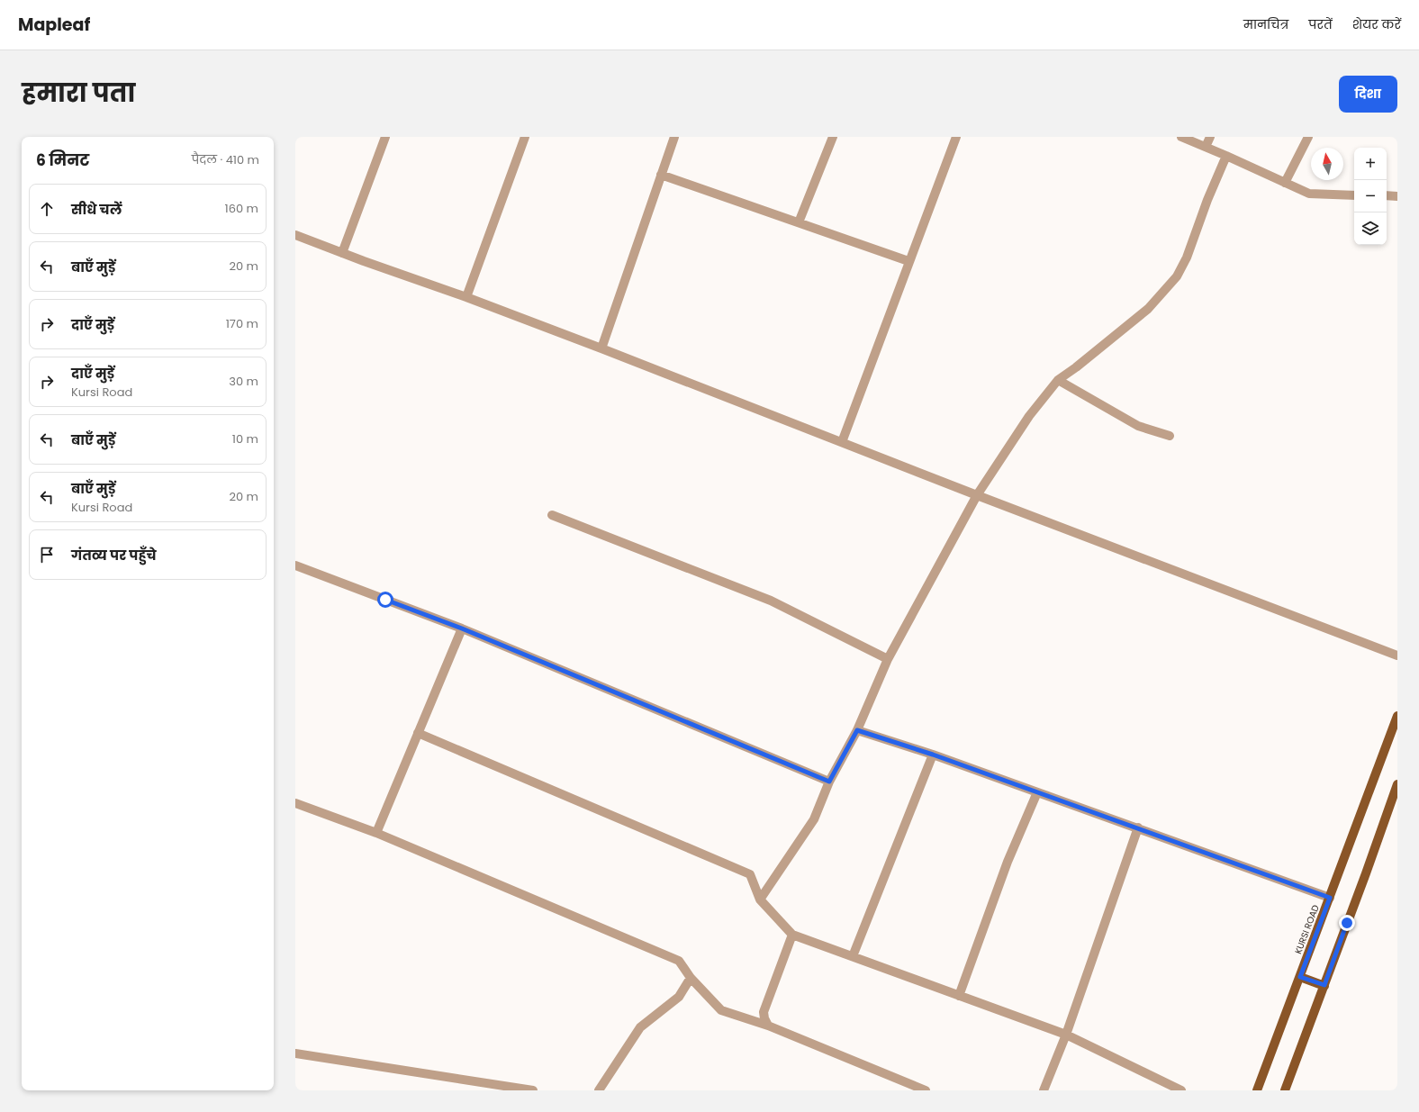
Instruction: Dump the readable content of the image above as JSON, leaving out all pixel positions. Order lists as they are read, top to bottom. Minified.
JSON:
{"streets":{"main road":["KURSI ROAD"]},"north":"top","page":{"header":"Mapleaf","nav":["मानचित्र","परतें","शेयर करें"],"title":"हमारा पता","buttons":"दिशा","heading":["6 मिनट","पैदल · 410 m"],"map_buttons":["+","−"],"list":[["सीधे चलें","160 m"],["बाएँ मुड़ें","20 m"],["दाएँ मुड़ें","170 m"],["दाएँ मुड़ें","Kursi Road","30 m"],["बाएँ मुड़ें","10 m"],["बाएँ मुड़ें","Kursi Road","20 m"],"गंतव्य पर पहुँचे"]}}
